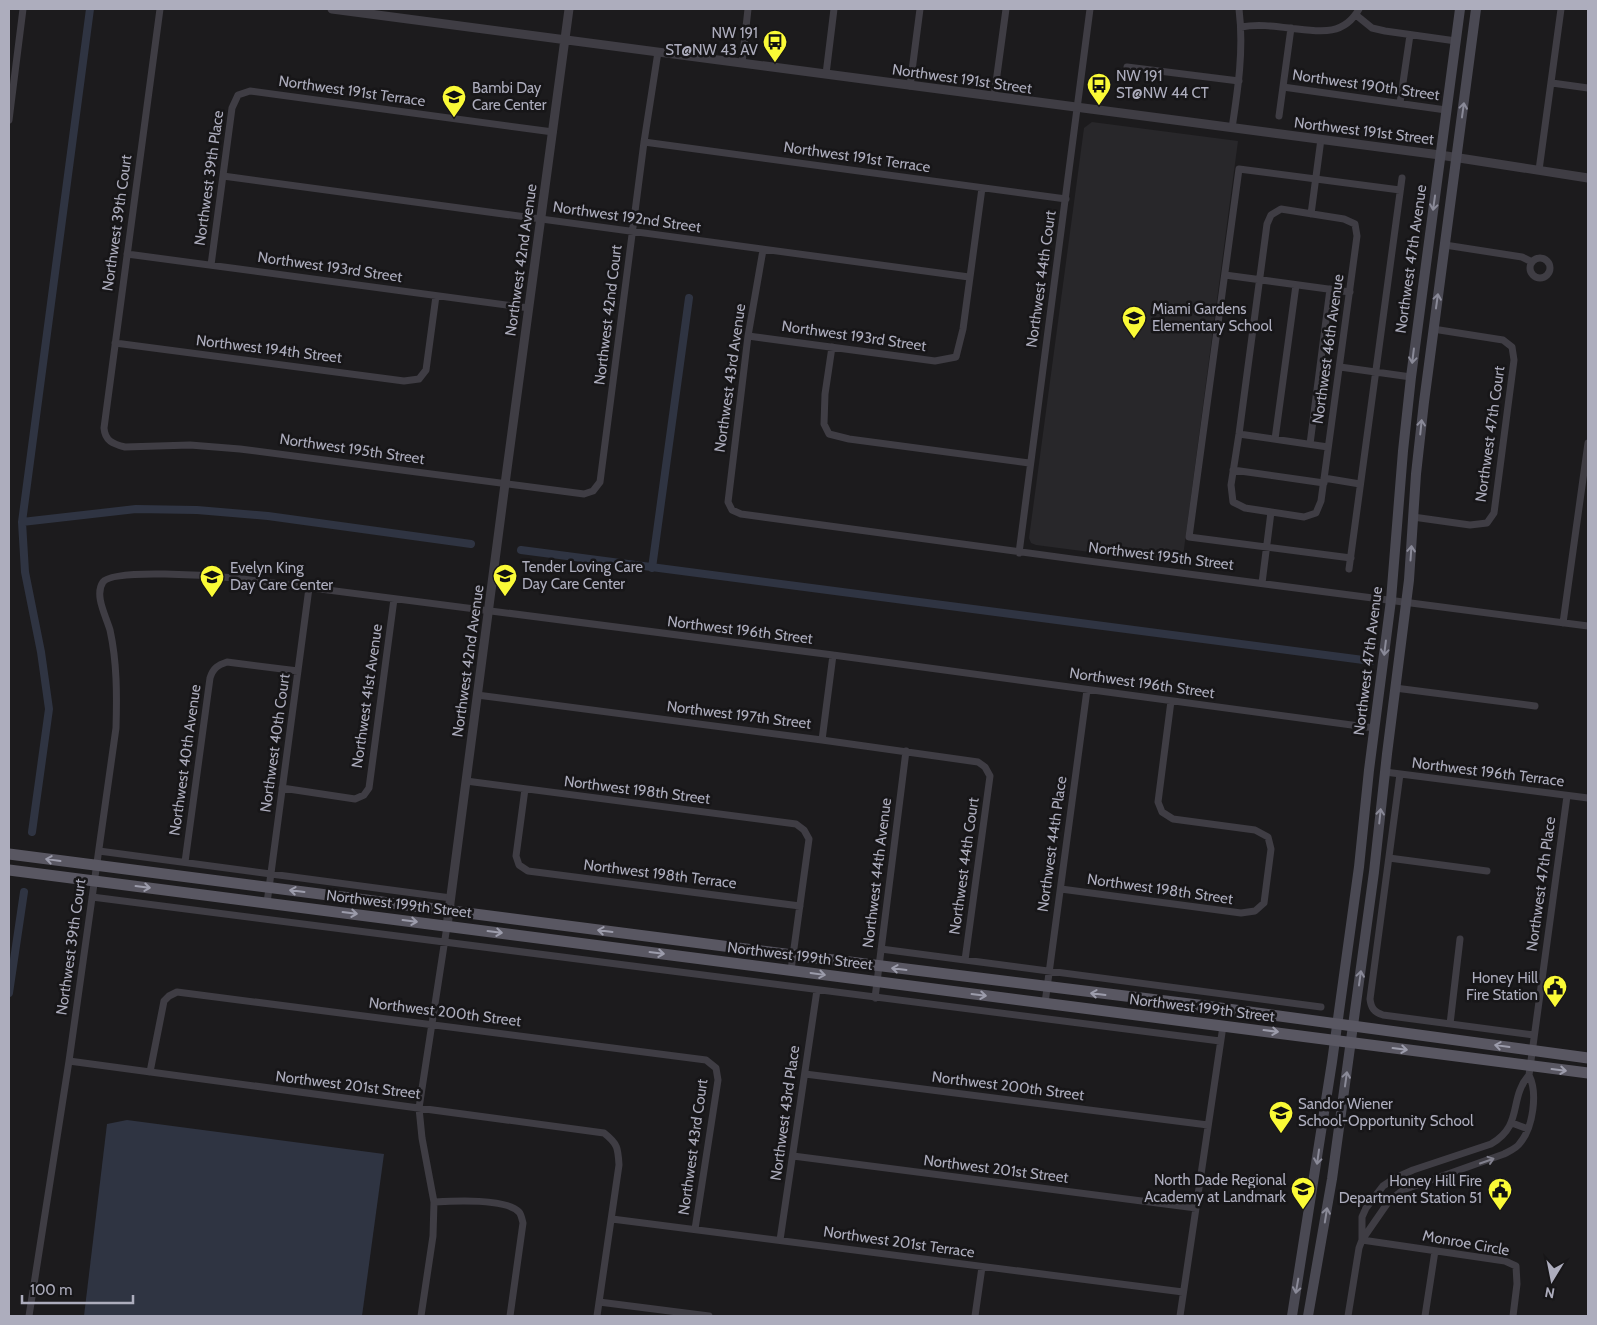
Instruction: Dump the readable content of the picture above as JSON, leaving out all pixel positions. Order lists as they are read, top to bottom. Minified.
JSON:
{"streets":{"main road":["Northwest 47th Avenue","Northwest 199th Street"],"street":["Northwest 191st Street","Northwest 190th Street","Northwest 191st Terrace","Northwest 39th Place","Northwest 192nd Street","Northwest 39th Court","Northwest 42nd Avenue","Northwest 193rd Street","Northwest 44th Court","Northwest 42nd Court","Northwest 194th Street","Northwest 46th Avenue","Northwest 43rd Avenue","Northwest 47th Court","Northwest 195th Street","Northwest 196th Street","Northwest 41st Avenue","Northwest 197th Street","Northwest 40th Court","Northwest 40th Avenue","Northwest 196th Terrace","Northwest 198th Street","Northwest 44th Place","Northwest 44th Avenue","Northwest 198th Terrace","Northwest 47th Place","Northwest 200th Street","Northwest 201st Street","Northwest 43rd Place","Northwest 43rd Court","Northwest 201st Terrace","Monroe Circle"]},"crossings":[["Northwest 191st Street","Northwest 47th Avenue"],["Northwest 191st Street","Northwest 42nd Avenue"],["Northwest 191st Street","Northwest 44th Court"],["Northwest 191st Street","Northwest 42nd Court"],["Northwest 190th Street","Northwest 47th Avenue"],["Northwest 191st Terrace","Northwest 39th Place"],["Northwest 191st Terrace","Northwest 42nd Avenue"],["Northwest 191st Terrace","Northwest 44th Court"],["Northwest 191st Terrace","Northwest 42nd Court"],["Northwest 39th Place","Northwest 192nd Street"],["Northwest 39th Place","Northwest 193rd Street"],["Northwest 192nd Street","Northwest 42nd Avenue"],["Northwest 192nd Street","Northwest 193rd Street"],["Northwest 192nd Street","Northwest 42nd Court"],["Northwest 192nd Street","Northwest 43rd Avenue"],["Northwest 39th Court","Northwest 193rd Street"],["Northwest 39th Court","Northwest 194th Street"],["Northwest 39th Court","Northwest 195th Street"],["Northwest 39th Court","Northwest 196th Street"],["Northwest 39th Court","Northwest 199th Street"],["Northwest 39th Court","Northwest 201st Street"],["Northwest 47th Avenue","Northwest 47th Court"],["Northwest 47th Avenue","Northwest 195th Street"],["Northwest 47th Avenue","Northwest 196th Street"],["Northwest 47th Avenue","Northwest 196th Terrace"],["Northwest 47th Avenue","Northwest 199th Street"],["Northwest 42nd Avenue","Northwest 193rd Street"],["Northwest 42nd Avenue","Northwest 195th Street"],["Northwest 42nd Avenue","Northwest 196th Street"],["Northwest 42nd Avenue","Northwest 197th Street"],["Northwest 42nd Avenue","Northwest 198th Street"],["Northwest 42nd Avenue","Northwest 199th Street"],["Northwest 42nd Avenue","Northwest 200th Street"],["Northwest 42nd Avenue","Northwest 201st Street"],["Northwest 193rd Street","Northwest 194th Street"],["Northwest 193rd Street","Northwest 43rd Avenue"],["Northwest 44th Court","Northwest 195th Street"],["Northwest 44th Court","Northwest 197th Street"],["Northwest 42nd Court","Northwest 195th Street"],["Northwest 43rd Avenue","Northwest 195th Street"],["Northwest 196th Street","Northwest 41st Avenue"],["Northwest 196th Street","Northwest 40th Court"],["Northwest 196th Street","Northwest 198th Street"],["Northwest 196th Street","Northwest 44th Place"],["Northwest 41st Avenue","Northwest 40th Court"],["Northwest 197th Street","Northwest 44th Avenue"],["Northwest 40th Court","Northwest 40th Avenue"],["Northwest 40th Court","Northwest 199th Street"],["Northwest 196th Terrace","Northwest 47th Place"],["Northwest 198th Street","Northwest 44th Place"],["Northwest 198th Street","Northwest 198th Terrace"],["Northwest 44th Place","Northwest 199th Street"],["Northwest 44th Avenue","Northwest 199th Street"],["Northwest 47th Place","Northwest 199th Street"],["Northwest 200th Street","Northwest 201st Street"],["Northwest 200th Street","Northwest 43rd Place"],["Northwest 200th Street","Northwest 43rd Court"],["Northwest 201st Street","Northwest 43rd Place"],["Northwest 201st Street","Northwest 201st Terrace"],["Northwest 43rd Place","Northwest 201st Terrace"],["Northwest 43rd Court","Northwest 201st Terrace"]],"places":{"bus stop":["NW 191 ST@NW 43 AV","NW 191 ST@NW 44 CT"],"school or university":["Bambi Day Care Center","Miami Gardens Elementary School","Tender Loving Care Day Care Center","Evelyn King Day Care Center","Sandor Wiener School-Opportunity School","North Dade Regional Academy at Landmark"],"public building":["Honey Hill Fire Station","Honey Hill Fire Department Station 51"]},"scale_bar":"100 m","north":"bottom"}
